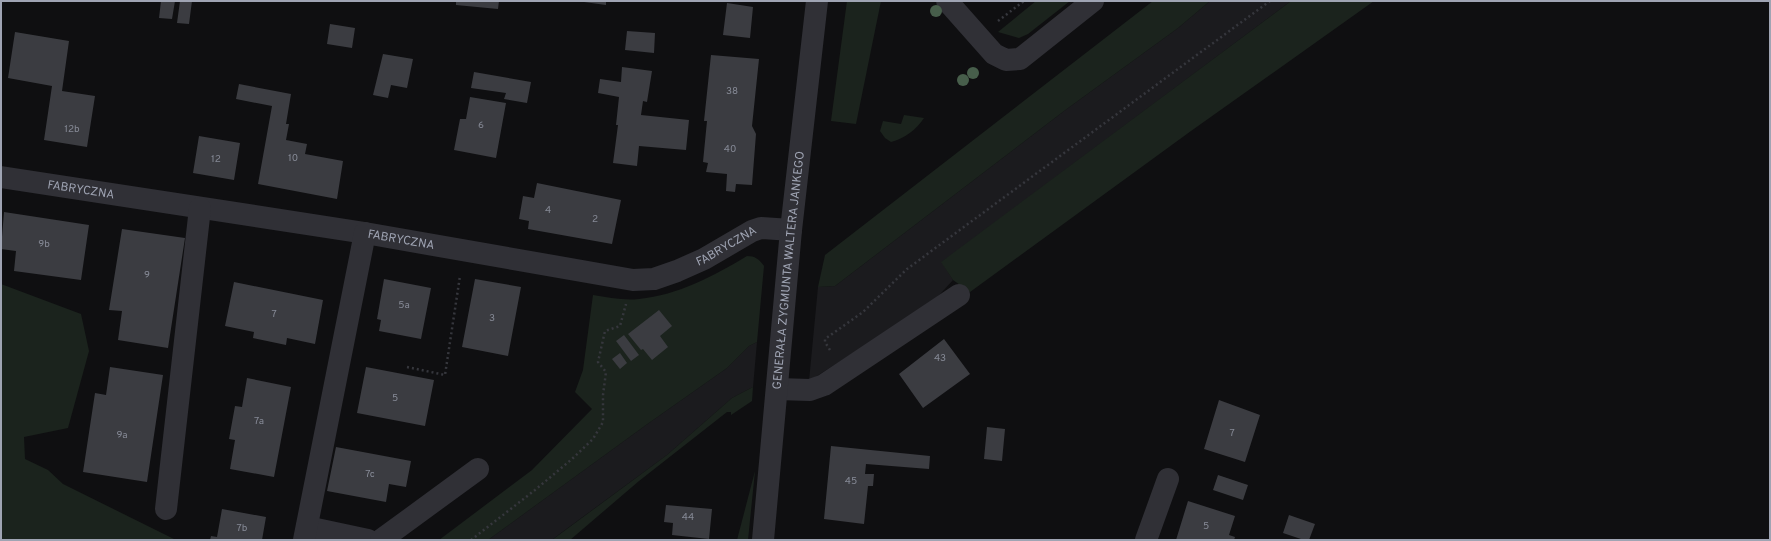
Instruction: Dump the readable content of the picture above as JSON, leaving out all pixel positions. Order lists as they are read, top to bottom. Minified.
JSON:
{"streets":{"street":["FABRYCZNA","GENERAŁA ZYGMUNTA WALTERA JANKEGO"]},"crossings":[["FABRYCZNA","GENERAŁA ZYGMUNTA WALTERA JANKEGO"]],"house_numbers":["38","6","12b","40","10","12","4","2","9b","9","5a","7","3","43","5","7a","7","9a","7c","45","44","5","7b"]}
